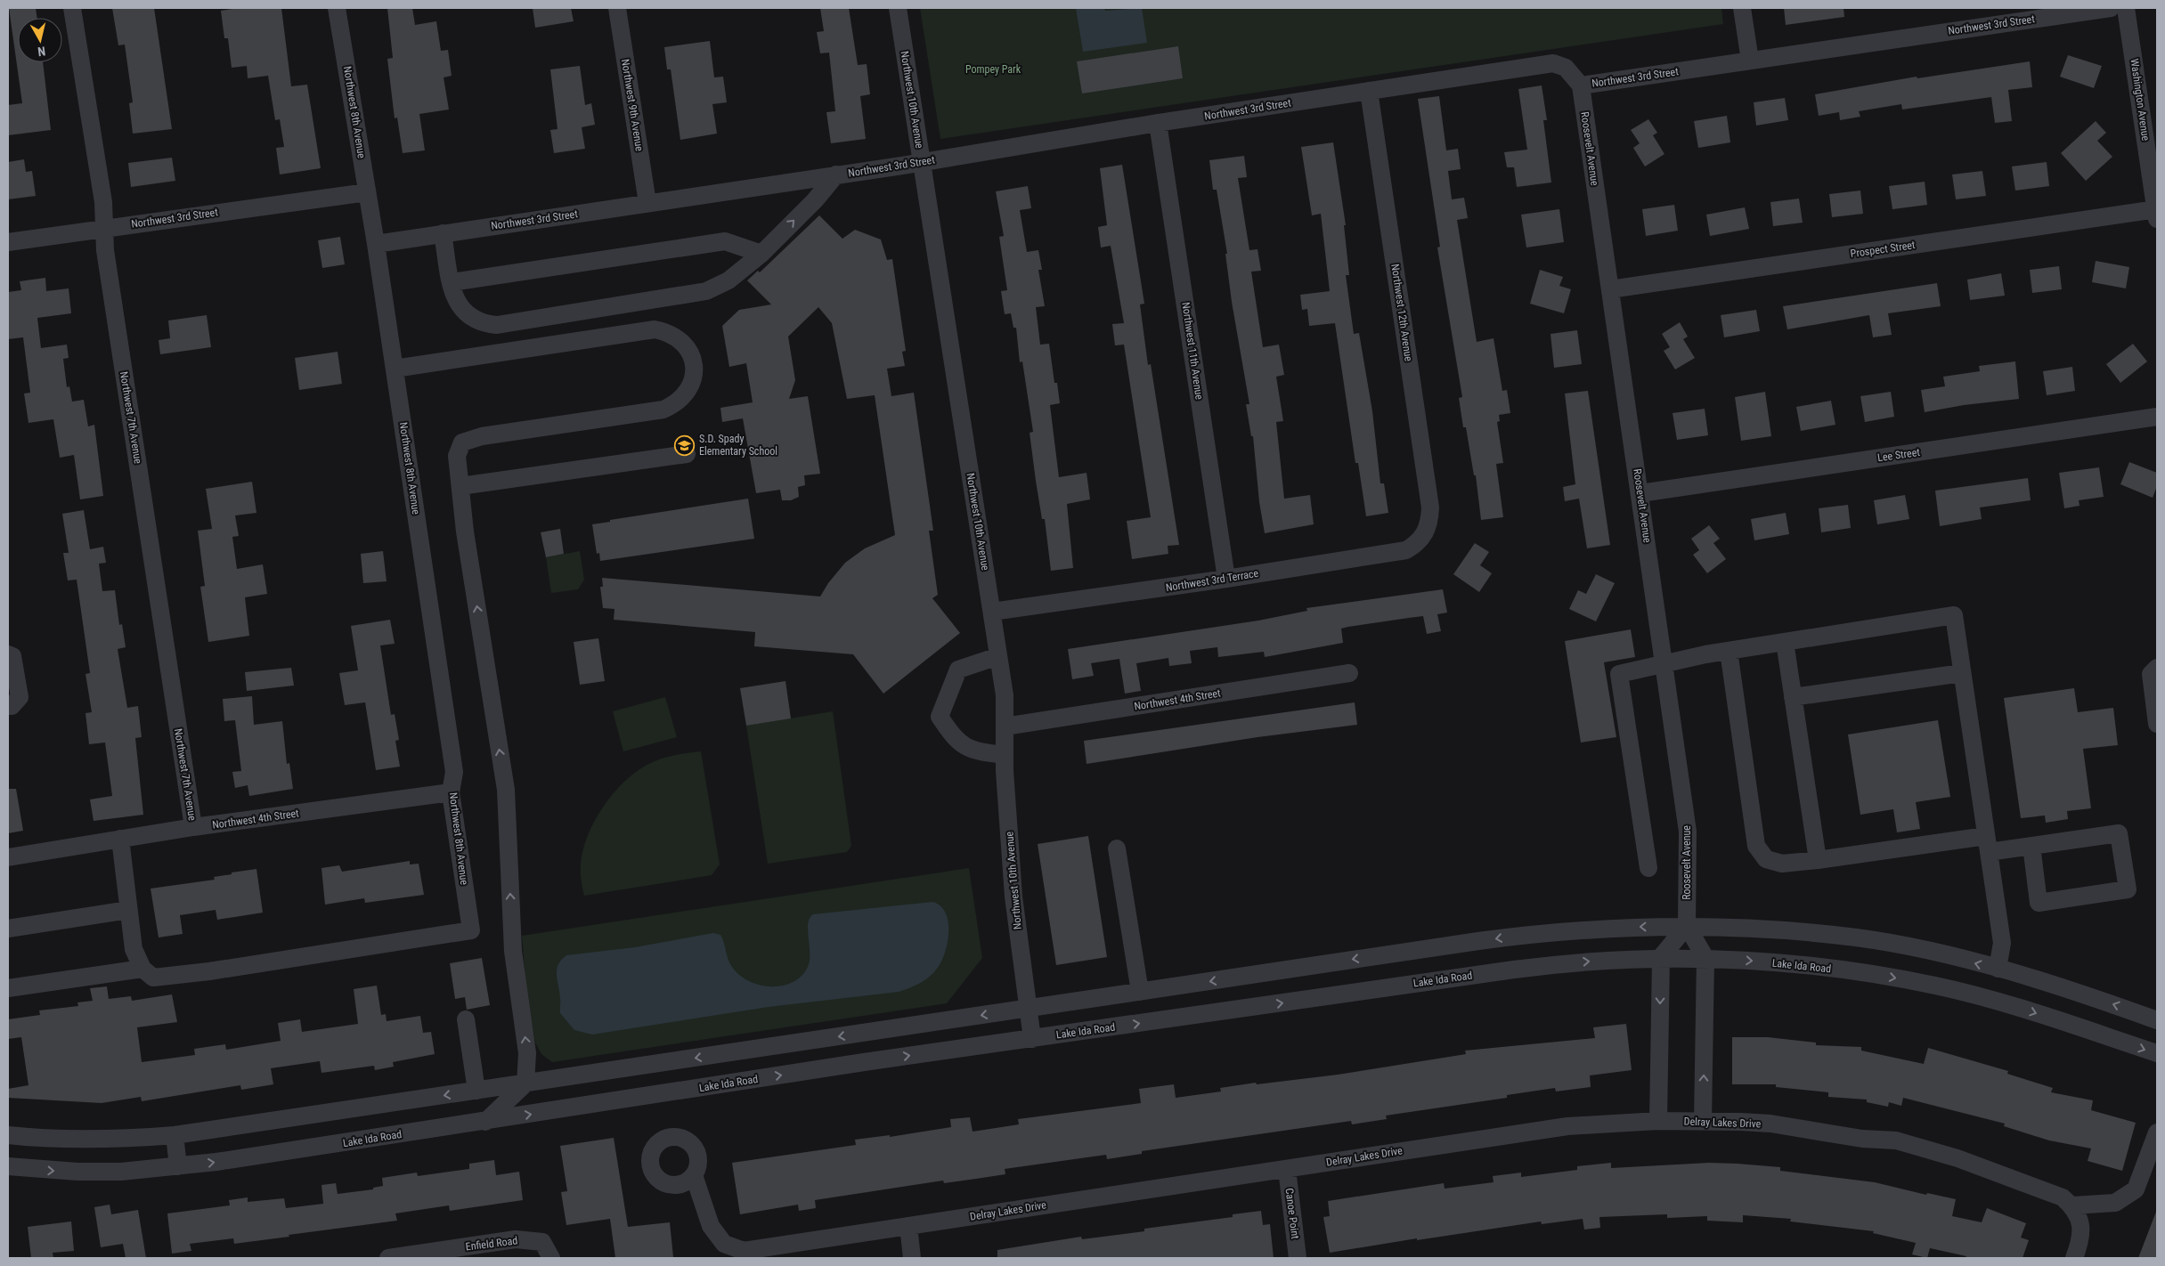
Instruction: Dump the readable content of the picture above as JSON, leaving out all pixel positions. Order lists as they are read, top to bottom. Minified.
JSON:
{"streets":{"street":["Northwest 3rd Street","Northwest 10th Avenue","Washington Avenue","Northwest 9th Avenue","Northwest 8th Avenue","Roosevelt Avenue","Prospect Street","Northwest 12th Avenue","Northwest 11th Avenue","Northwest 7th Avenue","Lee Street","Northwest 3rd Terrace","Northwest 4th Street","Lake Ida Road","Delray Lakes Drive","Canoe Point","Enfield Road"]},"crossings":[["Northwest 3rd Street","Northwest 10th Avenue"],["Northwest 3rd Street","Northwest 9th Avenue"],["Northwest 3rd Street","Northwest 8th Avenue"],["Northwest 3rd Street","Roosevelt Avenue"],["Northwest 3rd Street","Northwest 12th Avenue"],["Northwest 3rd Street","Northwest 11th Avenue"],["Northwest 3rd Street","Northwest 7th Avenue"],["Northwest 10th Avenue","Northwest 3rd Terrace"],["Northwest 10th Avenue","Northwest 4th Street"],["Northwest 10th Avenue","Lake Ida Road"],["Washington Avenue","Prospect Street"],["Northwest 8th Avenue","Northwest 4th Street"],["Roosevelt Avenue","Prospect Street"],["Roosevelt Avenue","Lee Street"],["Northwest 12th Avenue","Northwest 3rd Terrace"],["Northwest 11th Avenue","Northwest 3rd Terrace"],["Northwest 7th Avenue","Northwest 4th Street"],["Delray Lakes Drive","Canoe Point"]],"parks":["Pompey Park"],"places":{"school or university":["S.D. Spady Elementary School"]},"north":"bottom"}
